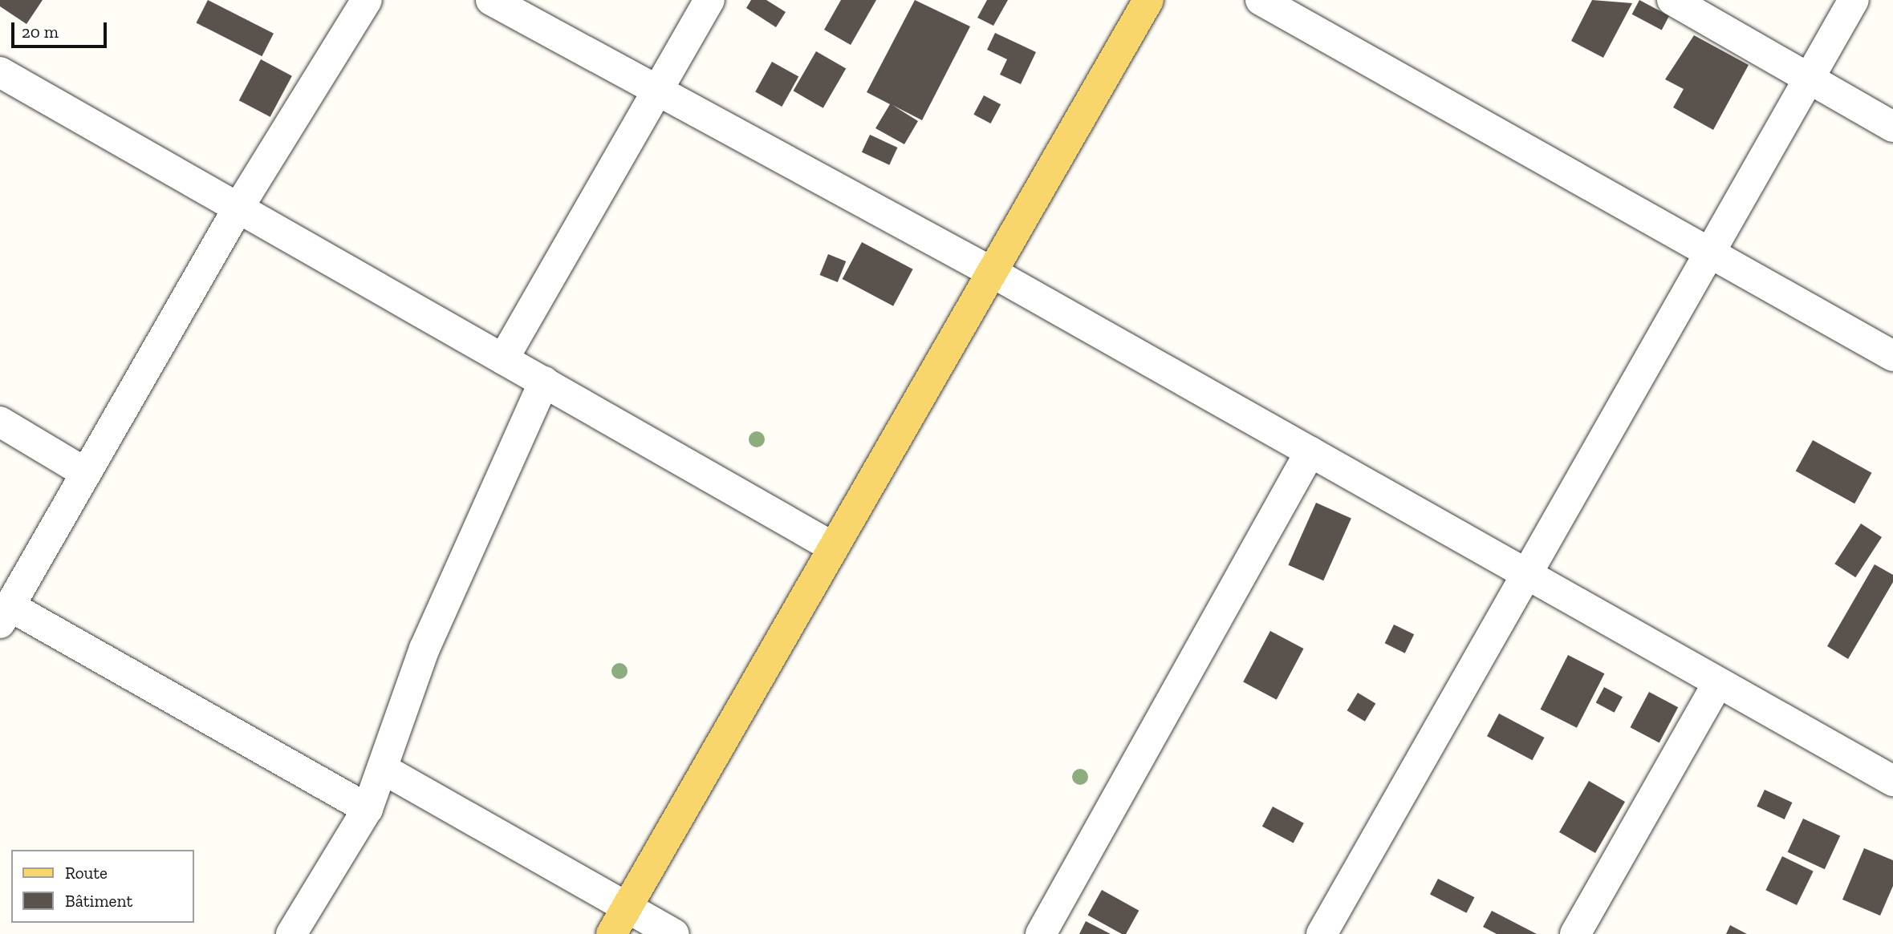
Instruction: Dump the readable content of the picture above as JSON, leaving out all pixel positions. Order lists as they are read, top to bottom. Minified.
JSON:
{"legend":["Route","Bâtiment"],"scale_bar":"20 m"}
